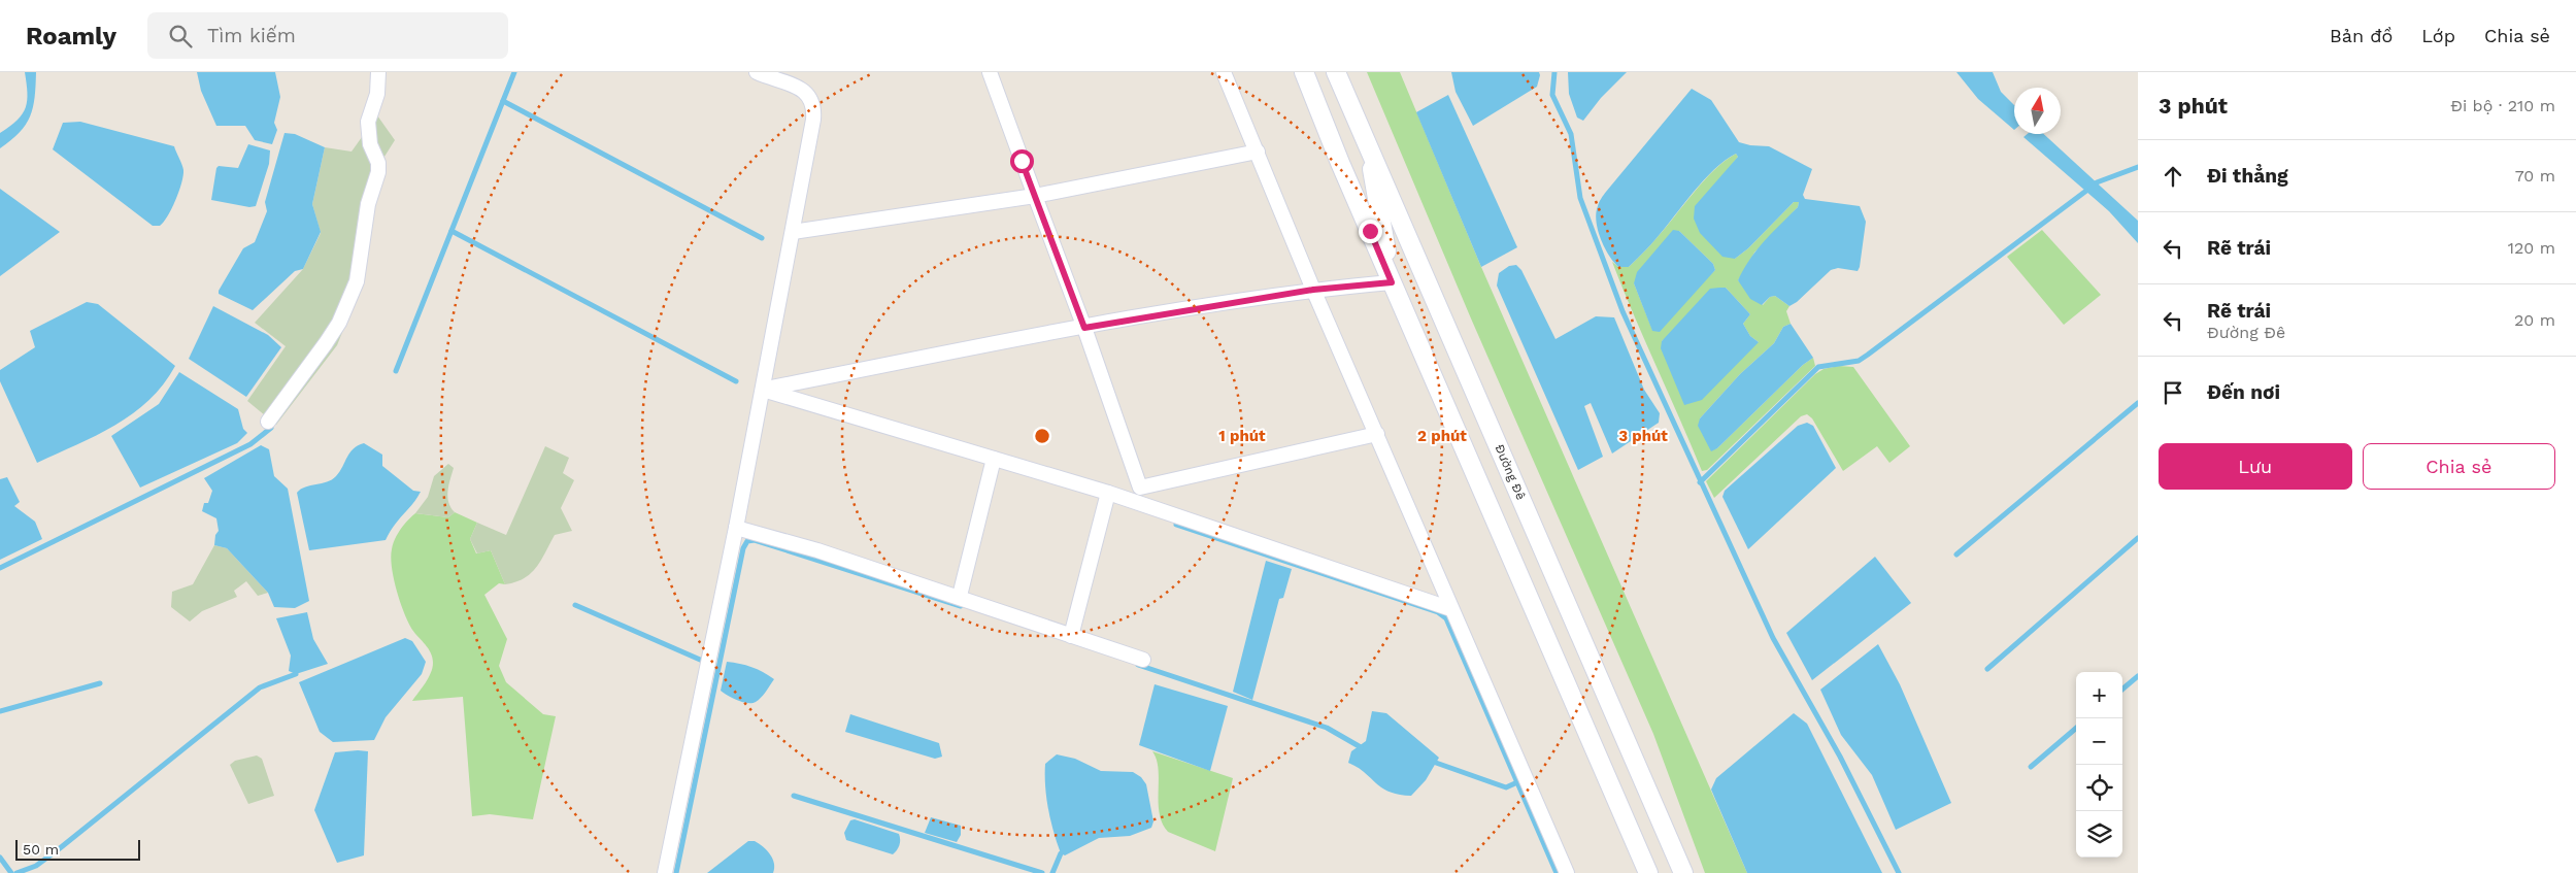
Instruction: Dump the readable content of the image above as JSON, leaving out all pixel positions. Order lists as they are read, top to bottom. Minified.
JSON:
{"streets":{"street":["Đường Đê"]},"scale_bar":"50 m","north":"top","page":{"header":"Roamly","search":"Tìm kiếm","nav":["Bản đồ","Lớp","Chia sẻ"],"heading":["3 phút","Đi bộ · 210 m"],"list":[["Đi thẳng","70 m"],["Rẽ trái","120 m"],["Rẽ trái","Đường Đê","20 m"],"Đến nơi"],"buttons":["Lưu","Chia sẻ"],"map_buttons":["+","−"],"scale":"50 m"},"rings":["1 phút","2 phút","3 phút"]}
